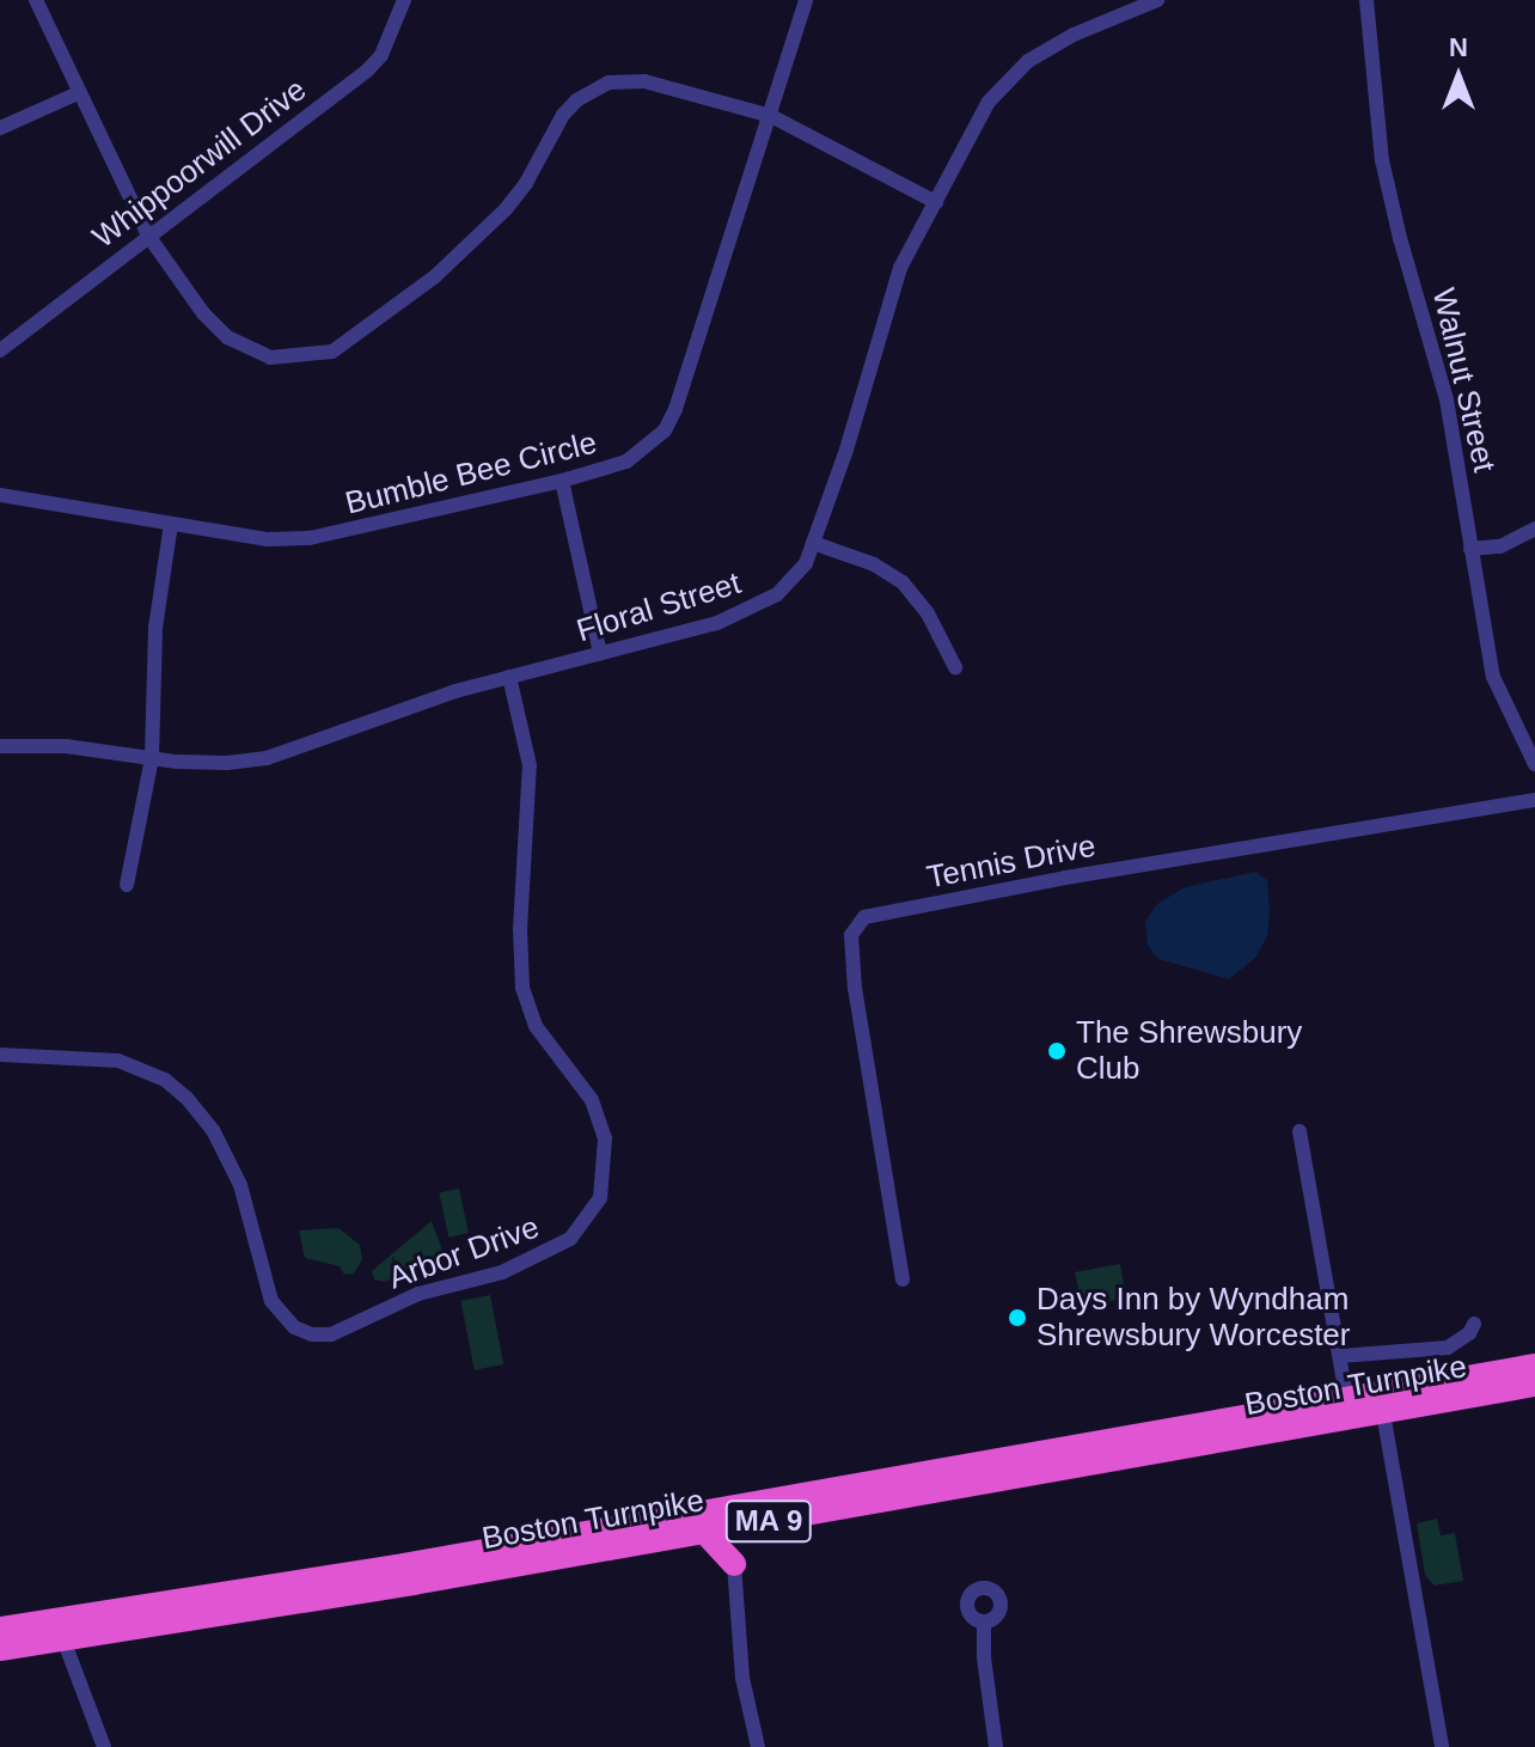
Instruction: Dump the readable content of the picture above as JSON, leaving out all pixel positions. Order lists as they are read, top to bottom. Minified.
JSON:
{"streets":{"highway":["Boston Turnpike","MA 9"],"street":["Whippoorwill Drive","Walnut Street","Bumble Bee Circle","Floral Street","Tennis Drive","Arbor Drive"]},"crossings":[["Floral Street","Arbor Drive"]],"places":["The Shrewsbury Club","Days Inn by Wyndham Shrewsbury Worcester"],"north":"top"}
